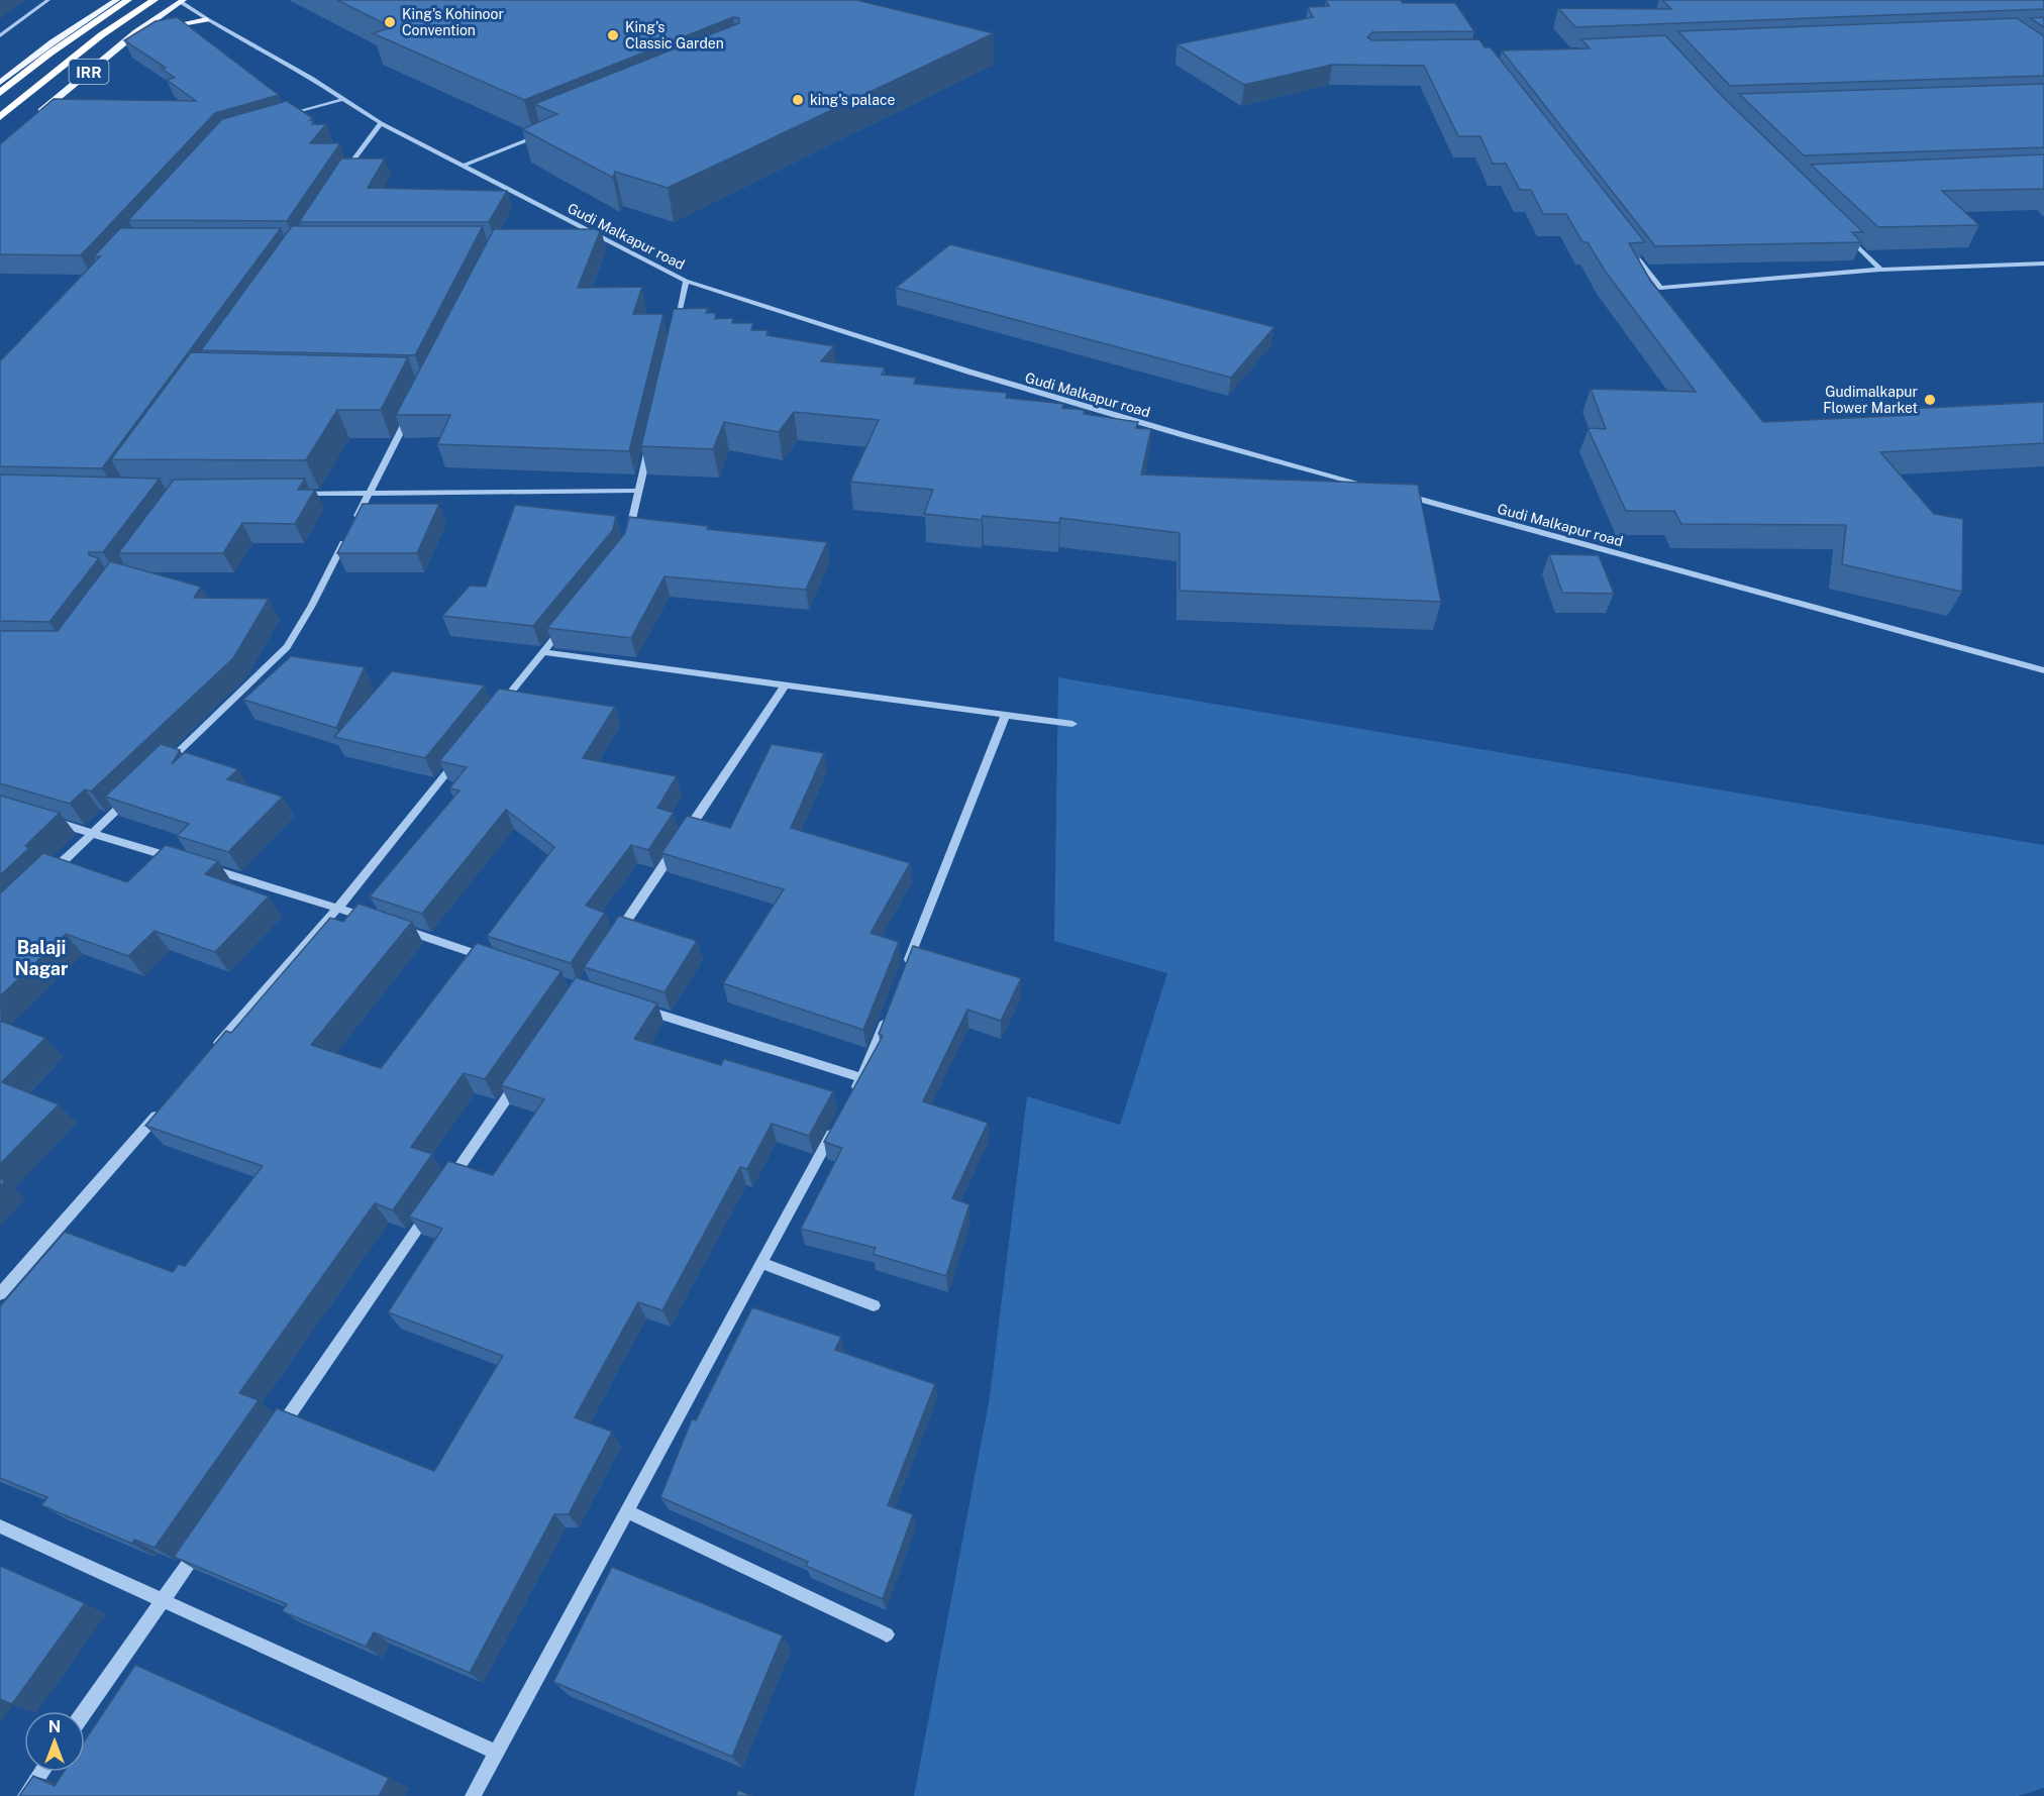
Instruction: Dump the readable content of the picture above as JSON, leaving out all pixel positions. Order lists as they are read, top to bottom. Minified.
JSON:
{"streets":{"main road":["IRR"],"street":["Gudi Malkapur road"]},"crossings":[["IRR","Gudi Malkapur road"]],"districts":["Balaji Nagar"],"places":["King's Kohinoor Convention","King's Classic Garden","king's palace","Gudimalkapur Flower Market"],"north":"top"}
